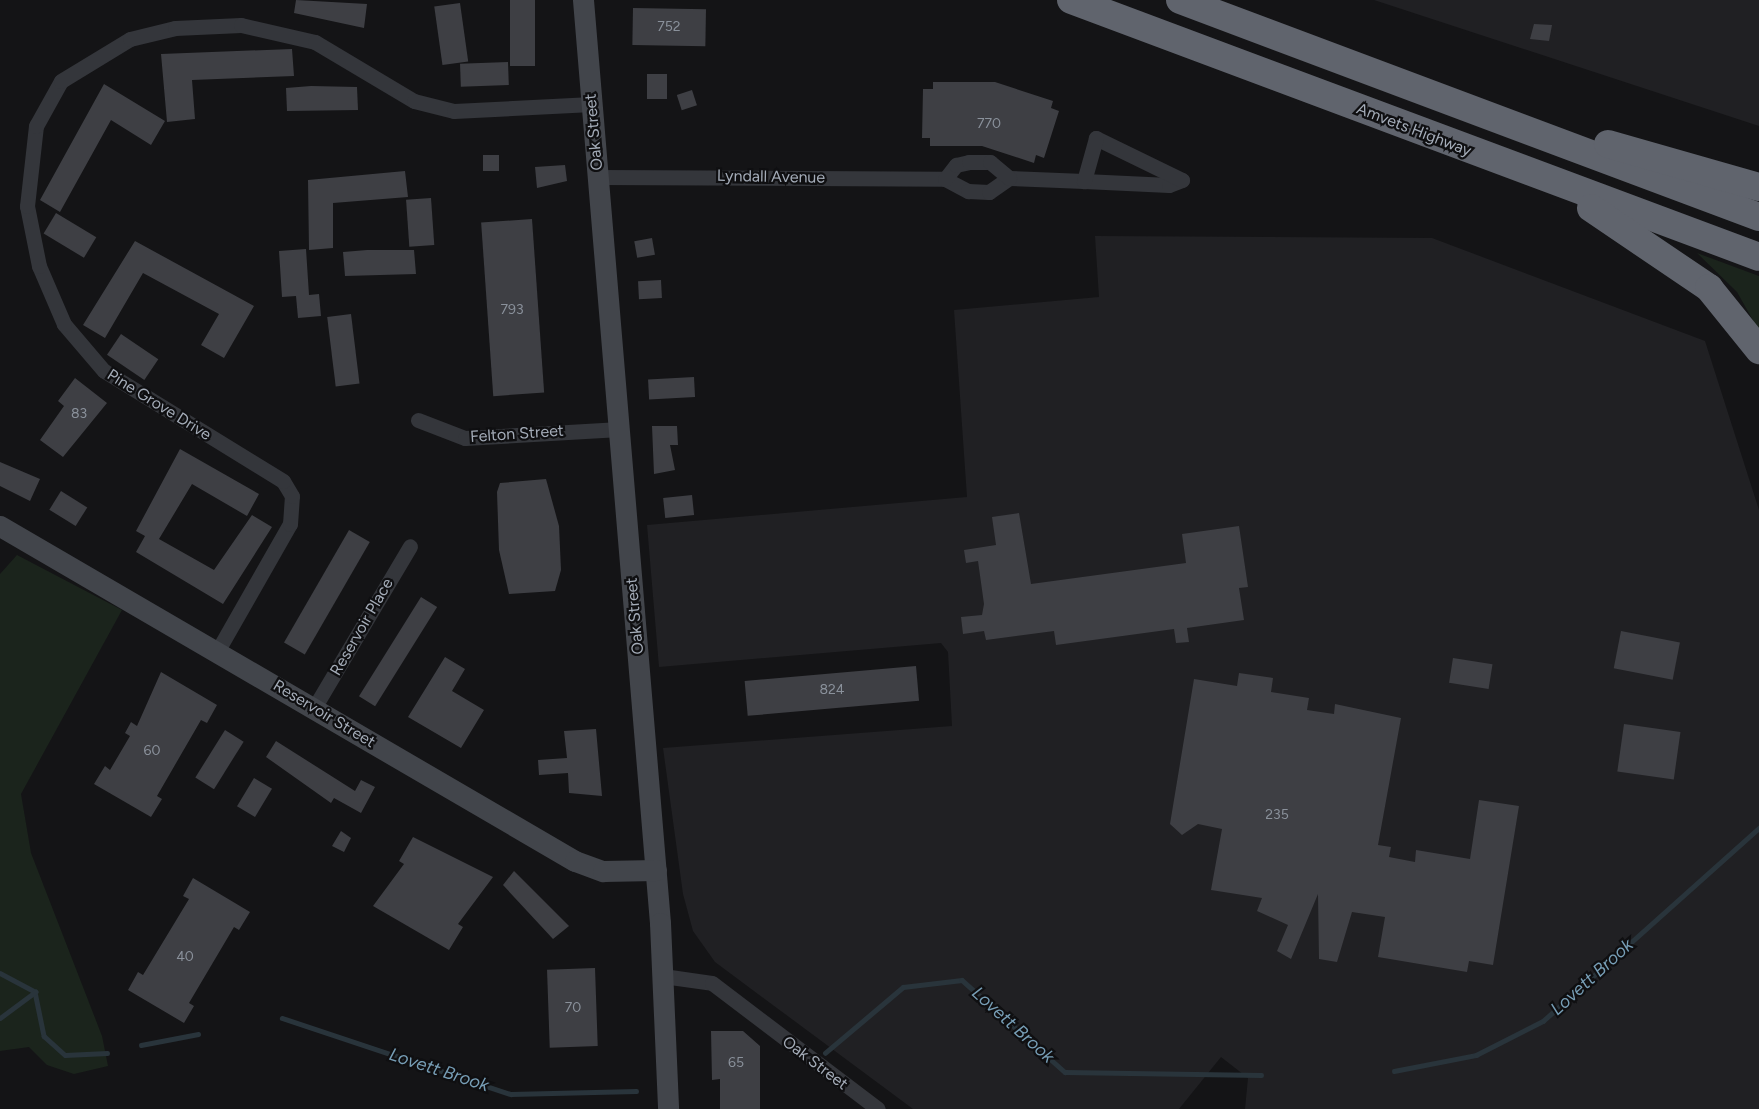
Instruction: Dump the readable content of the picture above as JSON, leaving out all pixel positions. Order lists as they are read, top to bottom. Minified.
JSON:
{"streets":{"highway":["Amvets Highway"],"main road":["Oak Street","Reservoir Street"],"street":["Lyndall Avenue","Pine Grove Drive","Felton Street","Reservoir Place"]},"crossings":[["Oak Street","Lyndall Avenue"],["Oak Street","Pine Grove Drive"],["Oak Street","Felton Street"],["Oak Street","Reservoir Street"],["Pine Grove Drive","Reservoir Street"],["Reservoir Place","Reservoir Street"]],"water":["Lovett Brook"],"house_numbers":["752","770","793","83","824","60","235","40","70","65"]}
